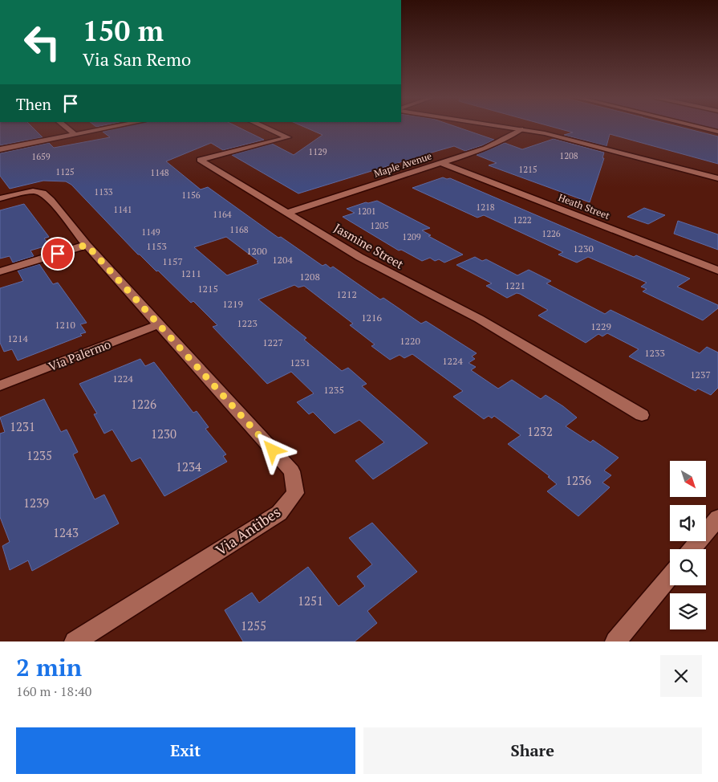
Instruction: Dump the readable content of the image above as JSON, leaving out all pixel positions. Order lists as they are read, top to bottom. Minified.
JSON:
{"streets":{"street":["Maple Avenue","Heath Street","Jasmine Street","Via Palermo","Via Antibes"]},"crossings":[["Maple Avenue","Heath Street"],["Maple Avenue","Jasmine Street"],["Via Palermo","Via Antibes"]],"house_numbers":["1129","1208","1659","1215","1125","1148","1133","1156","1218","1141","1201","1164","1222","1205","1168","1149","1226","1209","1153","1230","1200","1204","1157","1211","1208","1221","1215","1212","1219","1216","1223","1210","1229","1214","1220","1227","1233","1224","1231","1237","1224","1235","1226","1231","1232","1230","1235","1234","1236","1239","1243","1251","1255"],"north":"bottom right","page":{"turn":["150 m","Via San Remo"],"then":"Then","heading":["2 min","160 m · 18:40"],"buttons":["Exit","Share"]}}
